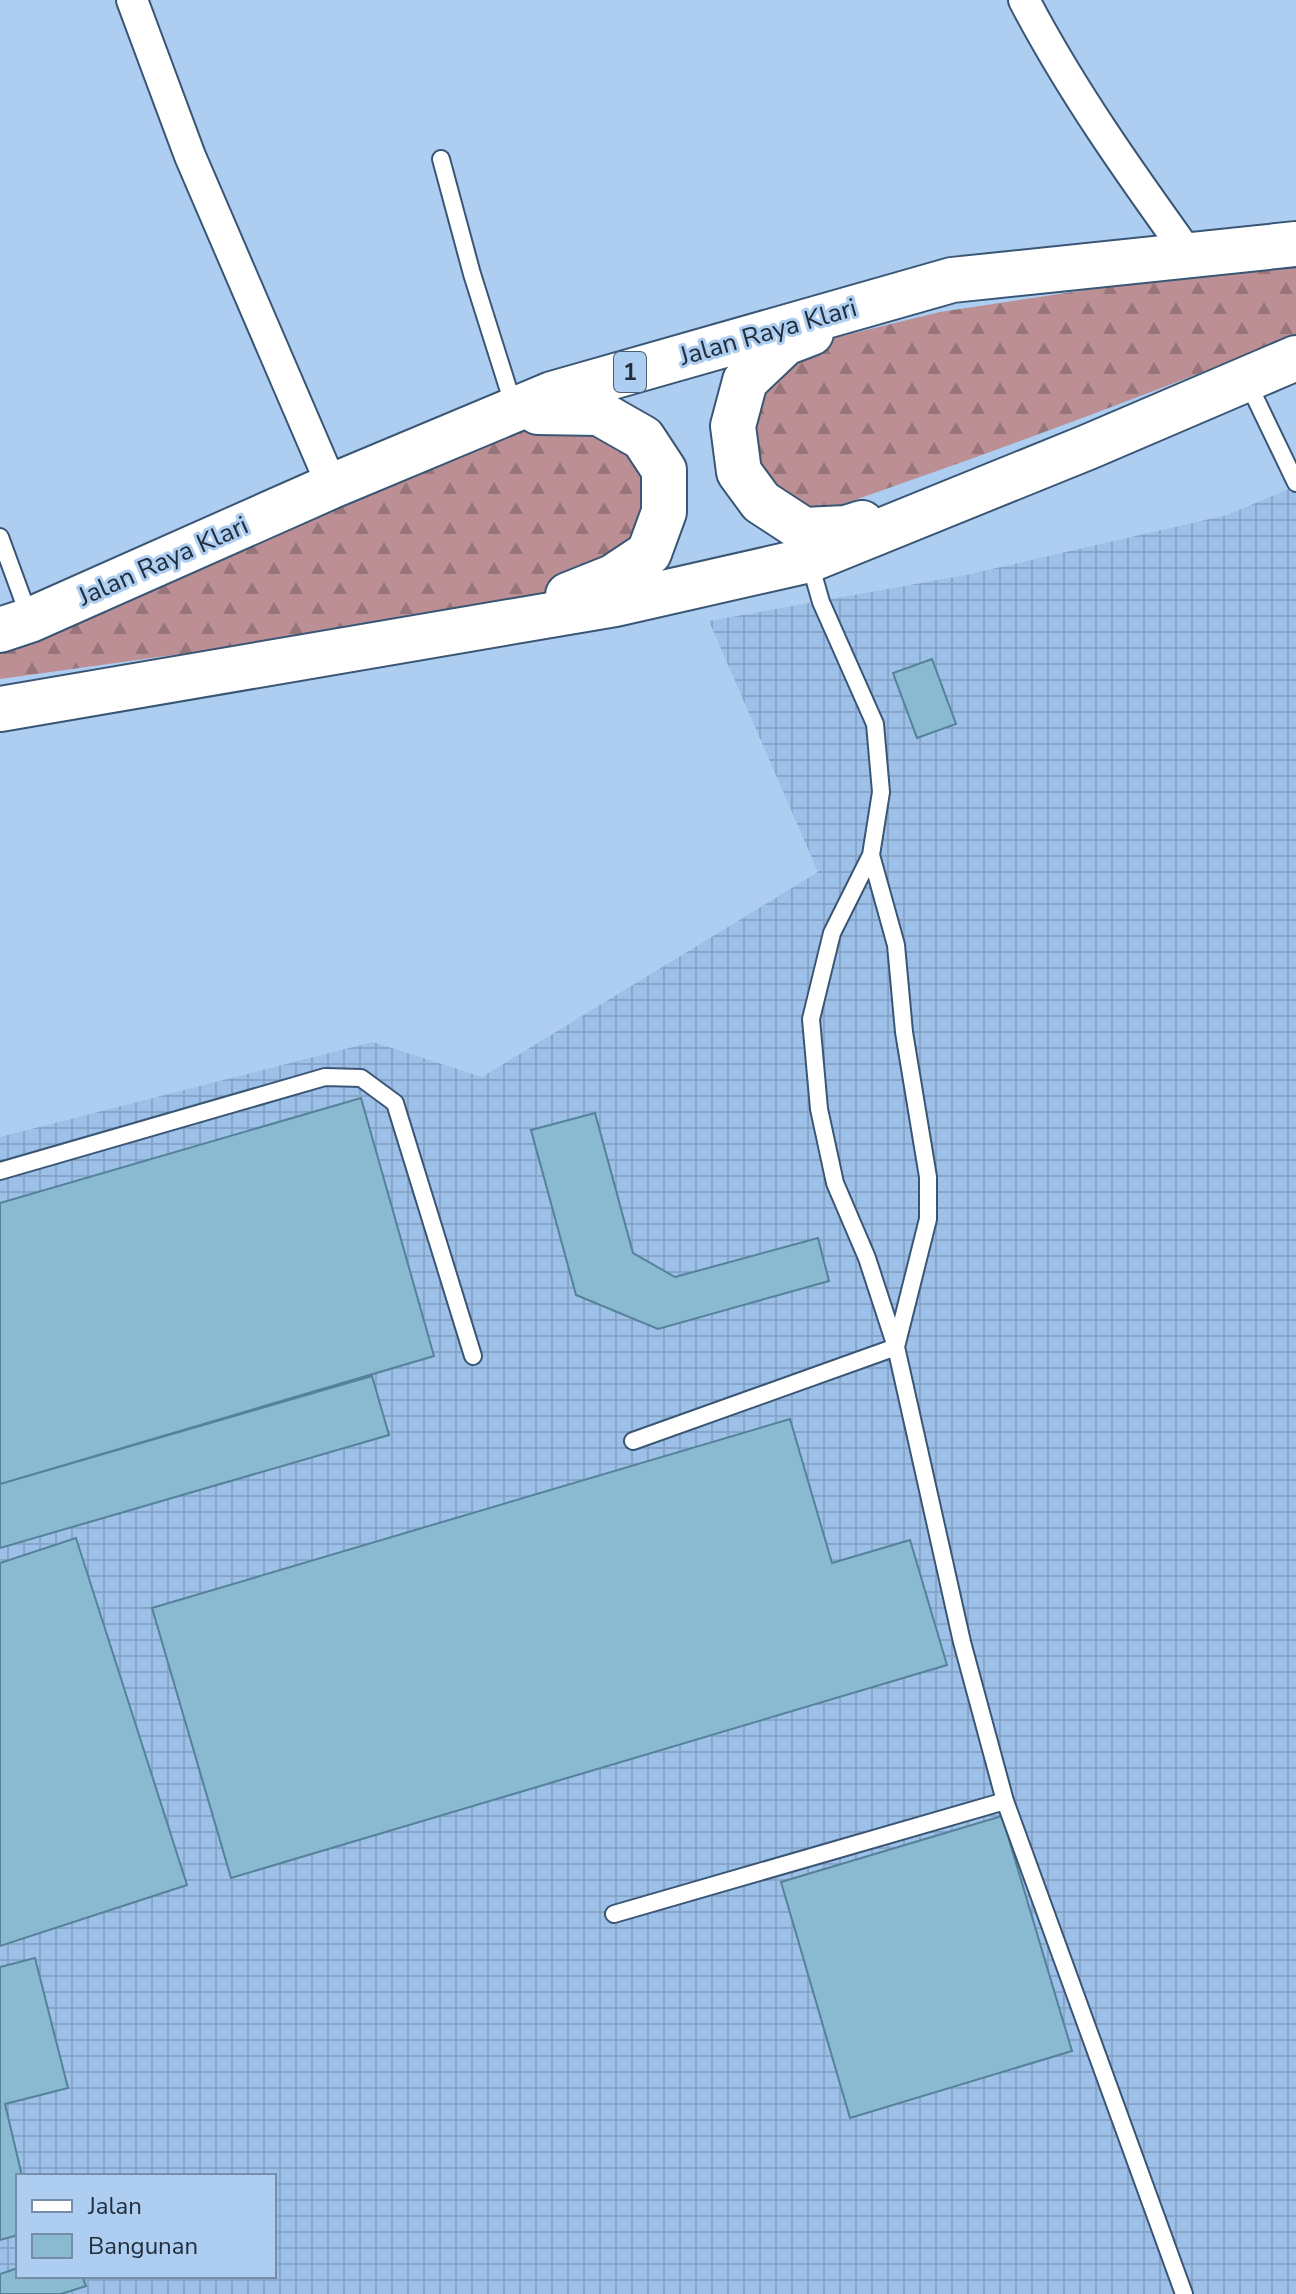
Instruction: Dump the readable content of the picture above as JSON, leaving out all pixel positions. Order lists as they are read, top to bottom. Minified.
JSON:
{"streets":{"highway":["Jalan Raya Klari","1"]},"legend":["Jalan","Bangunan"]}
